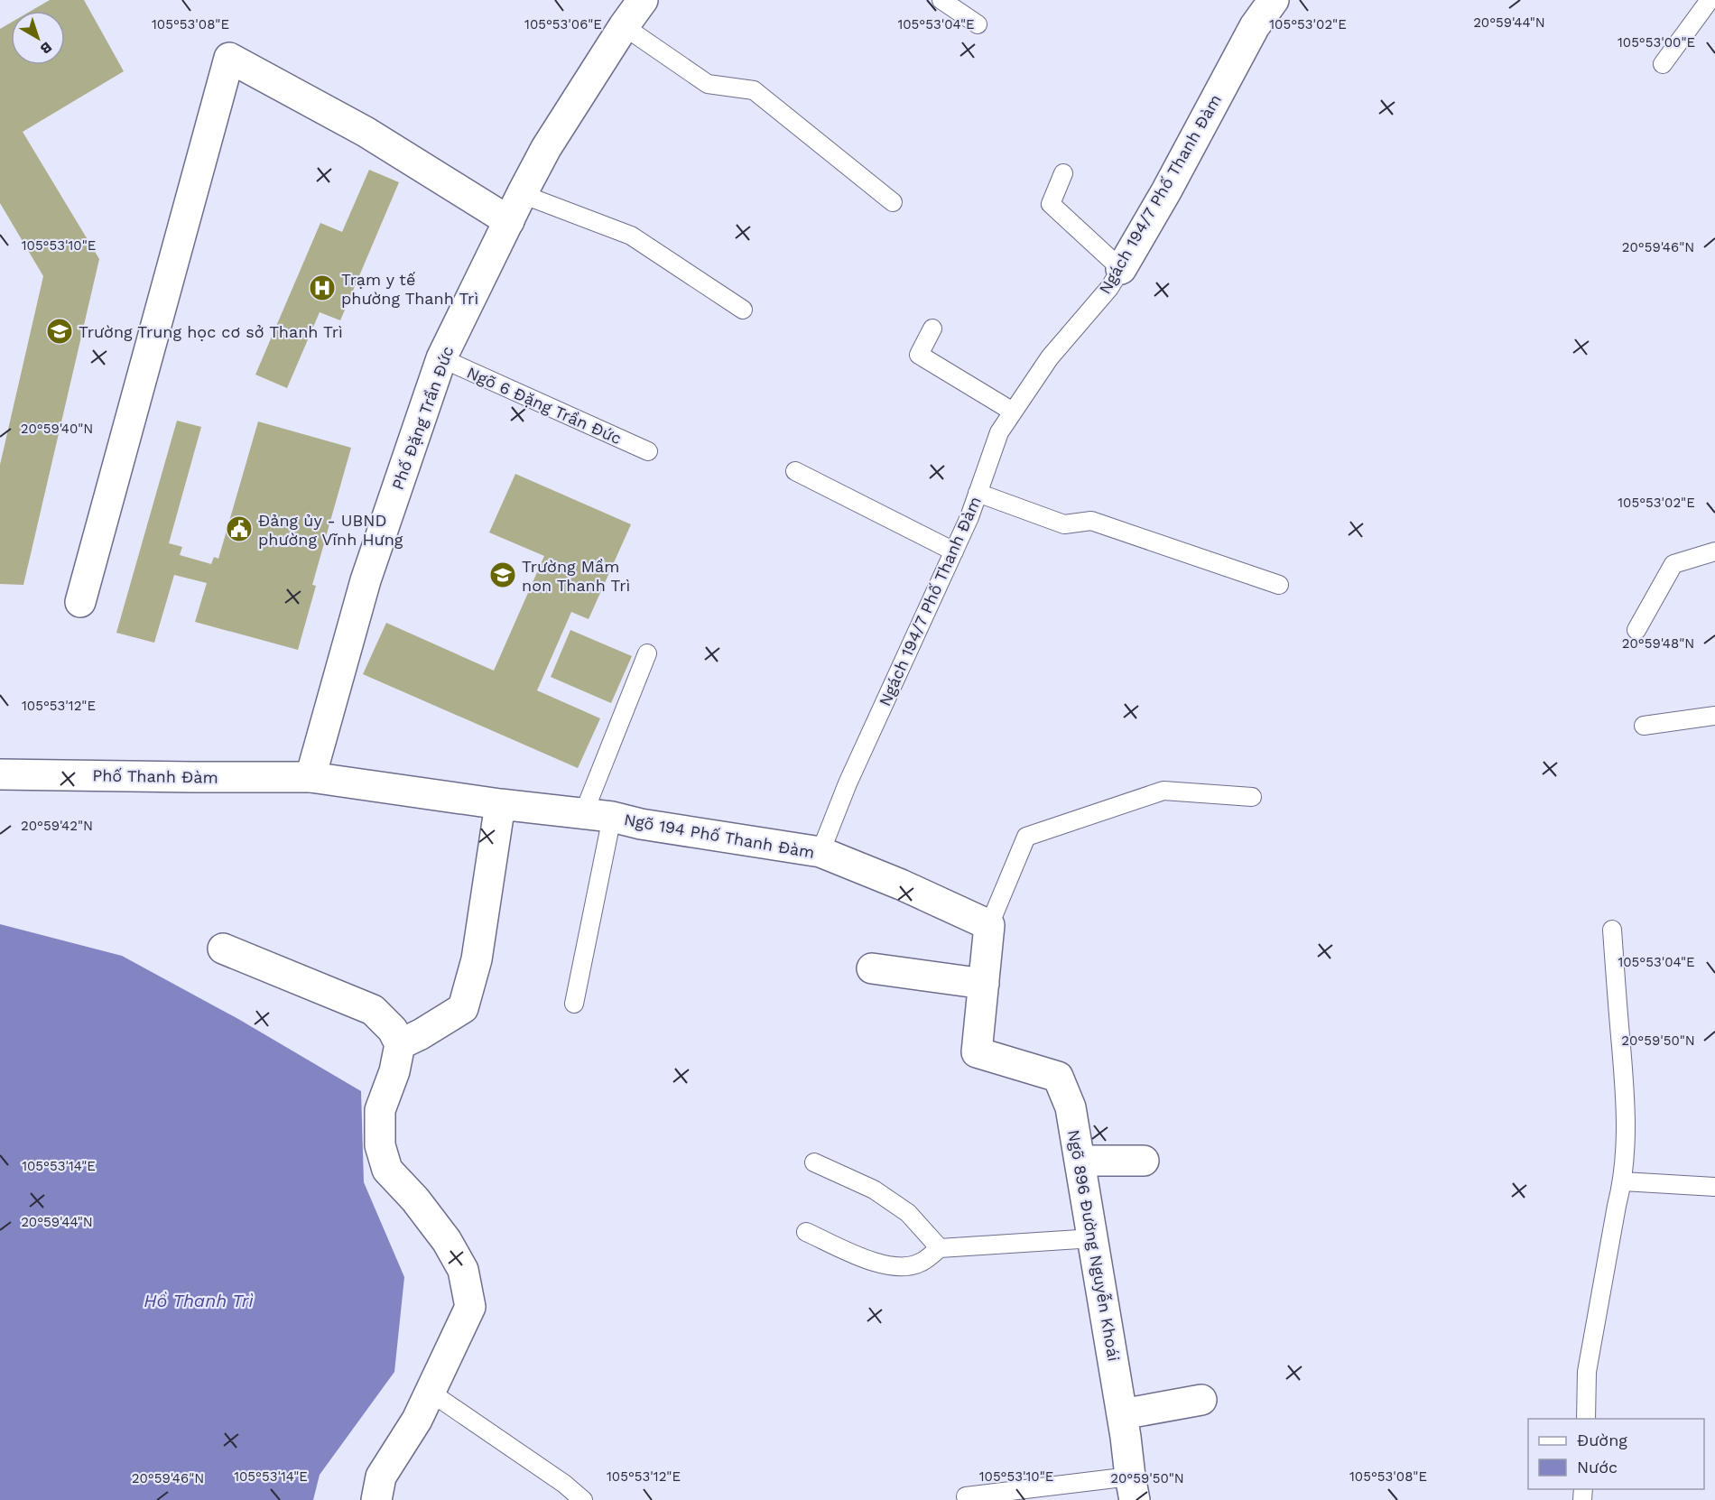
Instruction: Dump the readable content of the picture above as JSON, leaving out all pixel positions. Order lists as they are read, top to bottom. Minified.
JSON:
{"streets":{"street":["Ngách 194/7 Phố Thanh Đàm","Phố Đặng Trần Đức","Phố Thanh Đàm","Ngõ 194 Phố Thanh Đàm","Ngõ 896 Đường Nguyễn Khoái"],"lane":["Ngõ 6 Đặng Trần Đức"]},"crossings":[["Ngách 194/7 Phố Thanh Đàm","Ngõ 194 Phố Thanh Đàm"],["Ngõ 6 Đặng Trần Đức","Phố Đặng Trần Đức"],["Phố Đặng Trần Đức","Phố Thanh Đàm"],["Phố Đặng Trần Đức","Ngõ 194 Phố Thanh Đàm"],["Phố Thanh Đàm","Ngõ 194 Phố Thanh Đàm"]],"water":["Hồ Thanh Trì"],"places":{"hospital":["Trạm y tế phường Thanh Trì"],"school or university":["Trường Trung học cơ sở Thanh Trì","Trường Mầm non Thanh Trì"],"public building":["Đảng ủy - UBND phường Vĩnh Hưng"]},"legend":["Đường","Nước"],"north":"bottom right","coordinates":["20°59'44\"N","105°53'08\"E","105°53'02\"E","105°53'06\"E","105°53'04\"E","105°53'00\"E","105°53'10\"E","20°59'46\"N","20°59'40\"N","20°59'48\"N","105°53'12\"E","20°59'42\"N","20°59'50\"N","105°53'14\"E"]}
